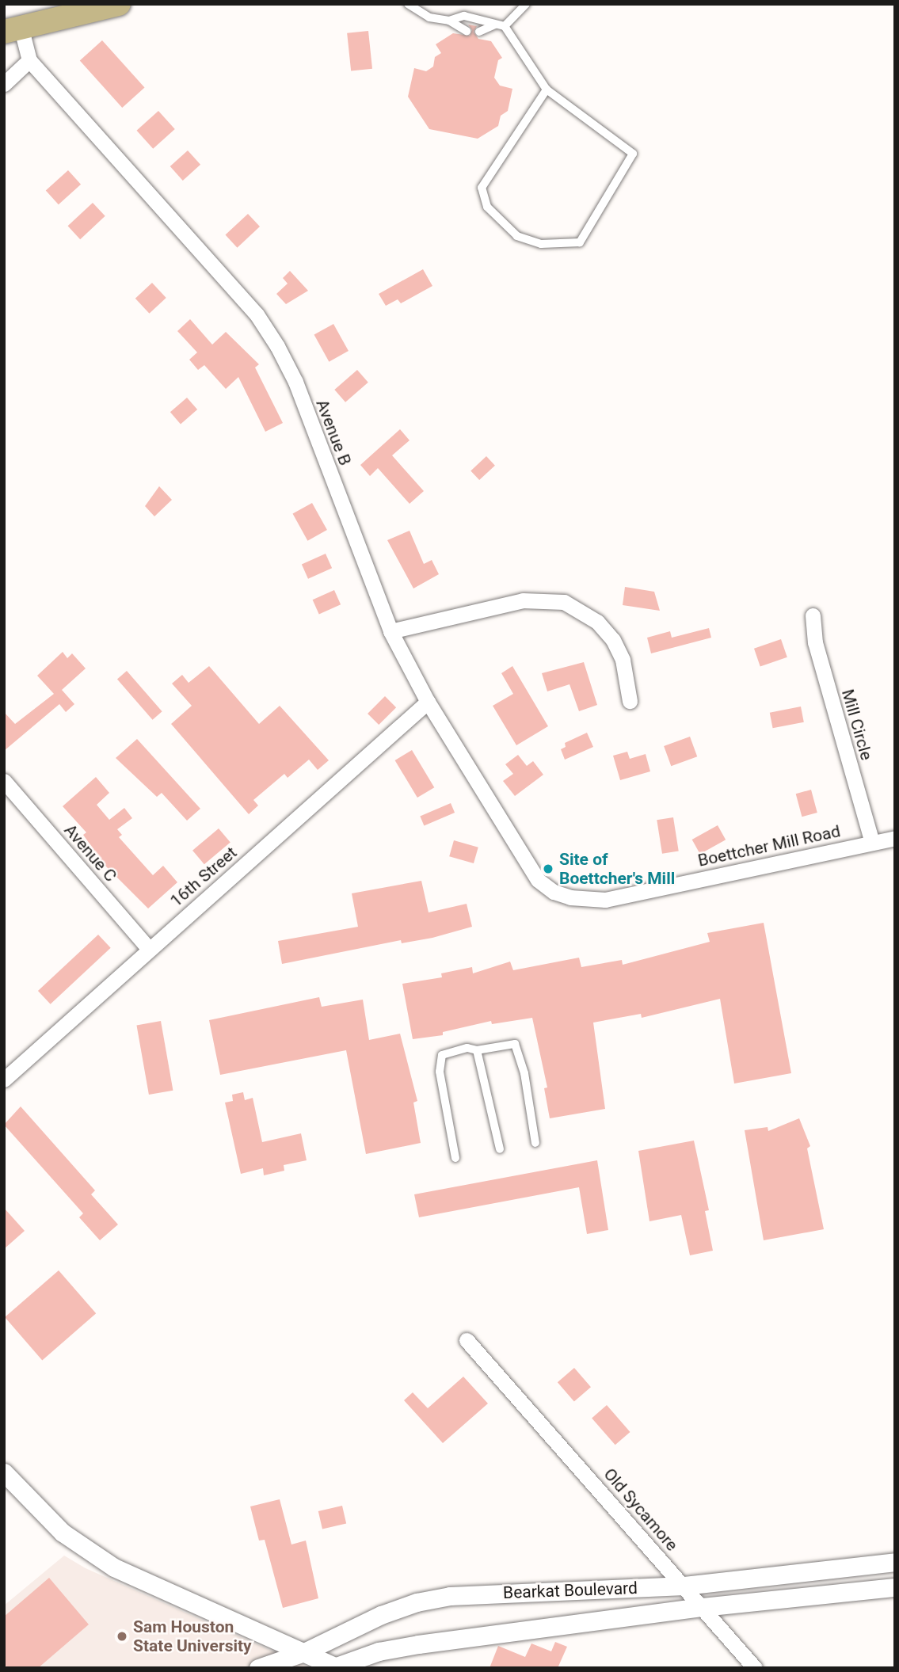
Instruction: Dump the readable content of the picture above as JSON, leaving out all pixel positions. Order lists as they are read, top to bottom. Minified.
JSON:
{"streets":{"street":["Avenue B","Mill Circle","Boettcher Mill Road","Avenue C","16th Street","Old Sycamore","Bearkat Boulevard"]},"crossings":[["Avenue B","Boettcher Mill Road"],["Avenue B","16th Street"],["Mill Circle","Boettcher Mill Road"],["Avenue C","16th Street"],["Old Sycamore","Bearkat Boulevard"]],"places":["Site of Boettcher's Mill","Sam Houston State University"]}
